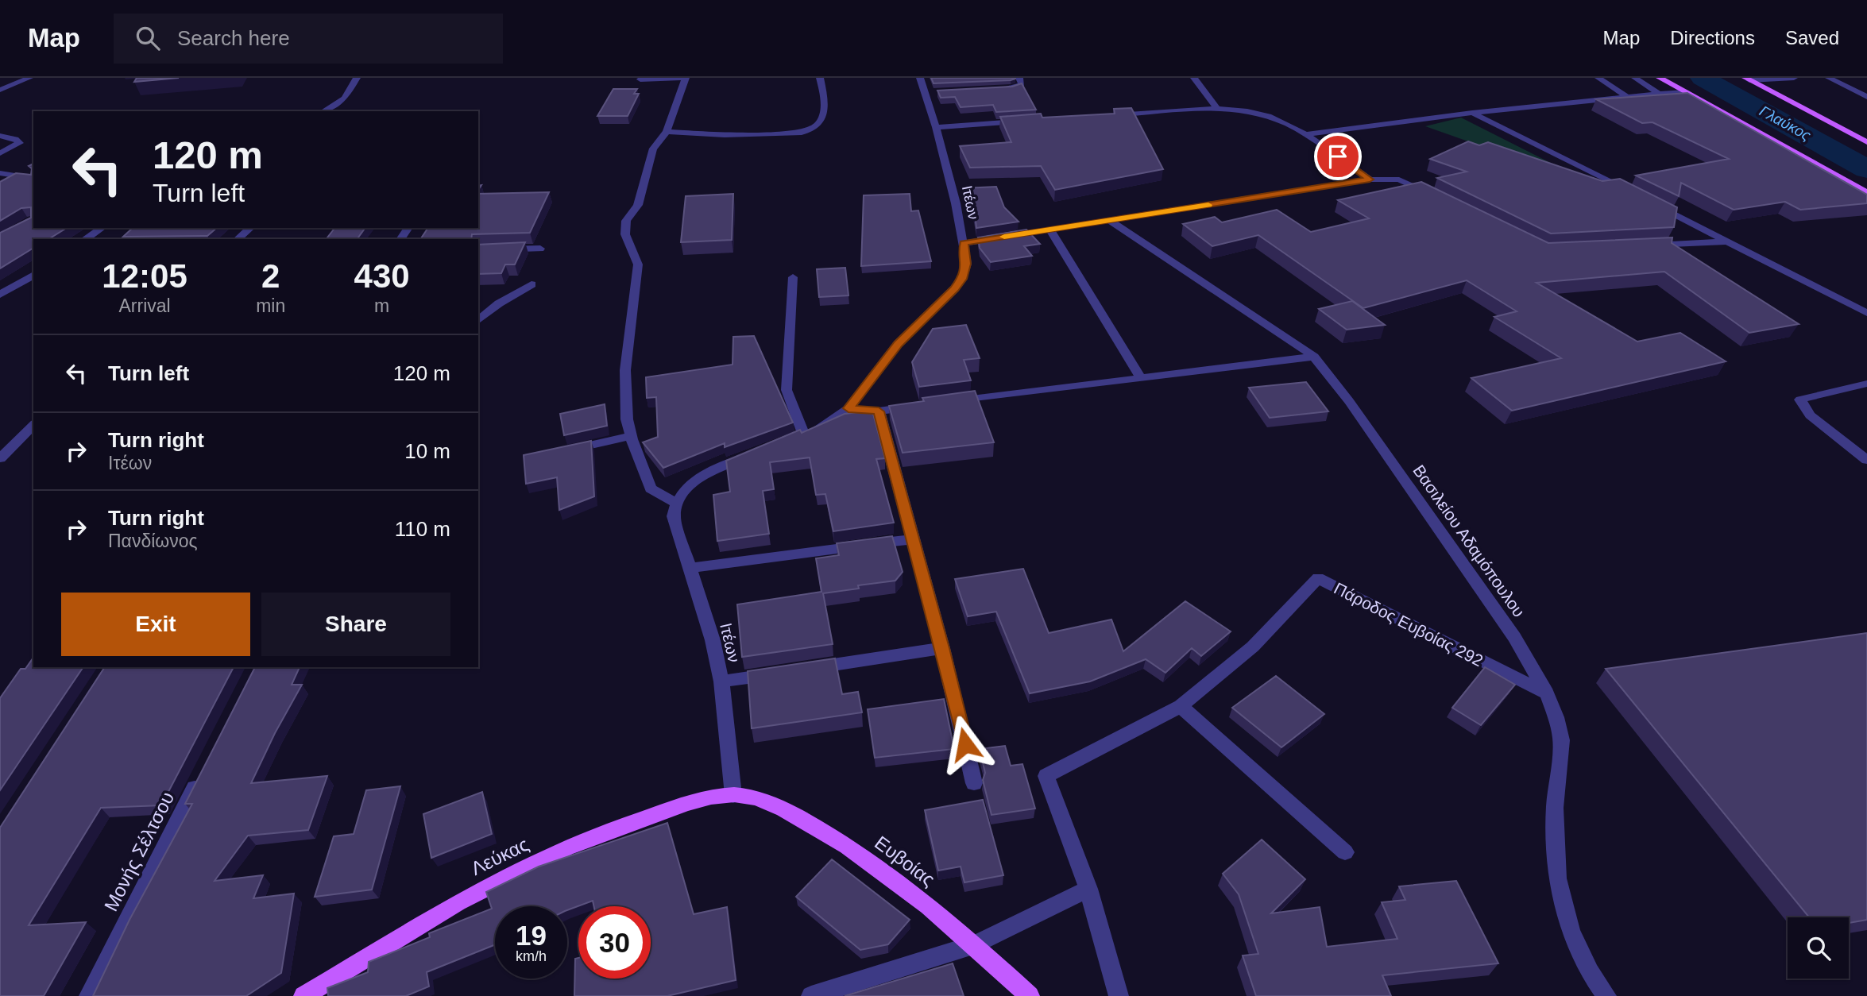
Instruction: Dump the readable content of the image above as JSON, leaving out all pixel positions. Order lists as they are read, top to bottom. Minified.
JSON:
{"streets":{"main road":["Λεύκας","Ευβοίας"],"street":["Ιτέων","Βασιλείου Αδαμόπουλου","Πάροδος Ευβοίας 292","Μονής Σέλτσου"]},"crossings":[["Ιτέων","Λεύκας"],["Ιτέων","Ευβοίας"],["Βασιλείου Αδαμόπουλου","Πάροδος Ευβοίας 292"],["Λεύκας","Ευβοίας"]],"water":["Γλαύκος"],"page":{"header":"Map","search":"Search here","nav":["Map","Directions","Saved"],"turn":["120 m","Turn left"],"eta":["12:05","Arrival","2","min","430","m"],"list":[{"name":"Turn left","value":"120 m"},{"name":"Turn right","note":"Ιτέων","value":"10 m"},{"name":"Turn right","note":"Πανδίωνος","value":"110 m"}],"buttons":["Exit","Share"],"speed":"19 km/h","limit":"30"}}
